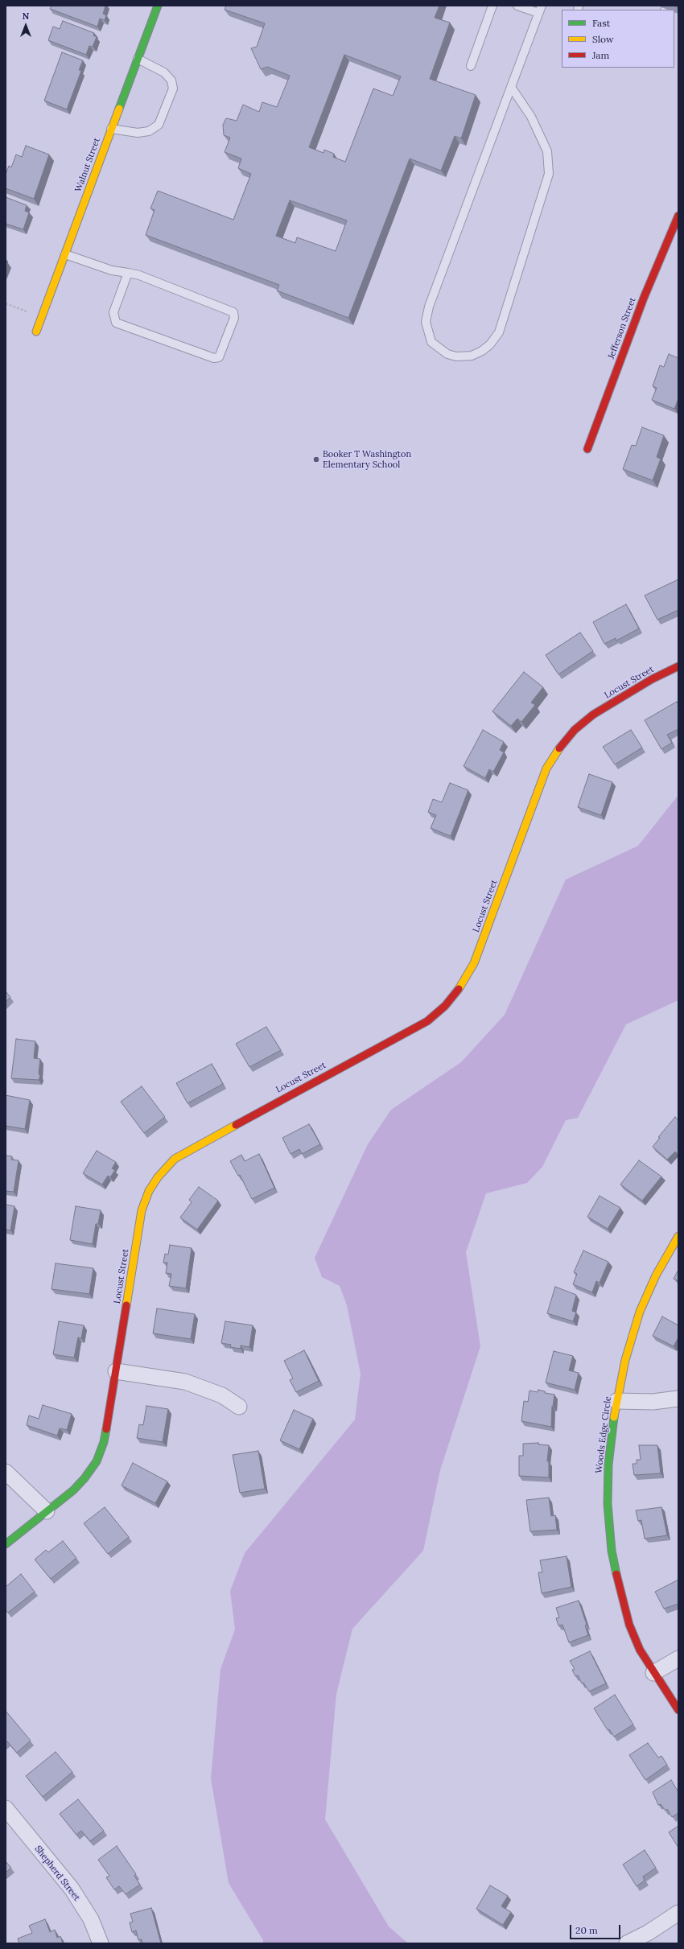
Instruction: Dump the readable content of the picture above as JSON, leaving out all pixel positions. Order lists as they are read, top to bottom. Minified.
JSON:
{"streets":{"street":["Walnut Street","Jefferson Street","Locust Street","Woods Edge Circle","Shepherd Street"]},"places":["Booker T Washington Elementary School"],"legend":["Fast","Slow","Jam"],"scale_bar":"20 m","north":"top"}
